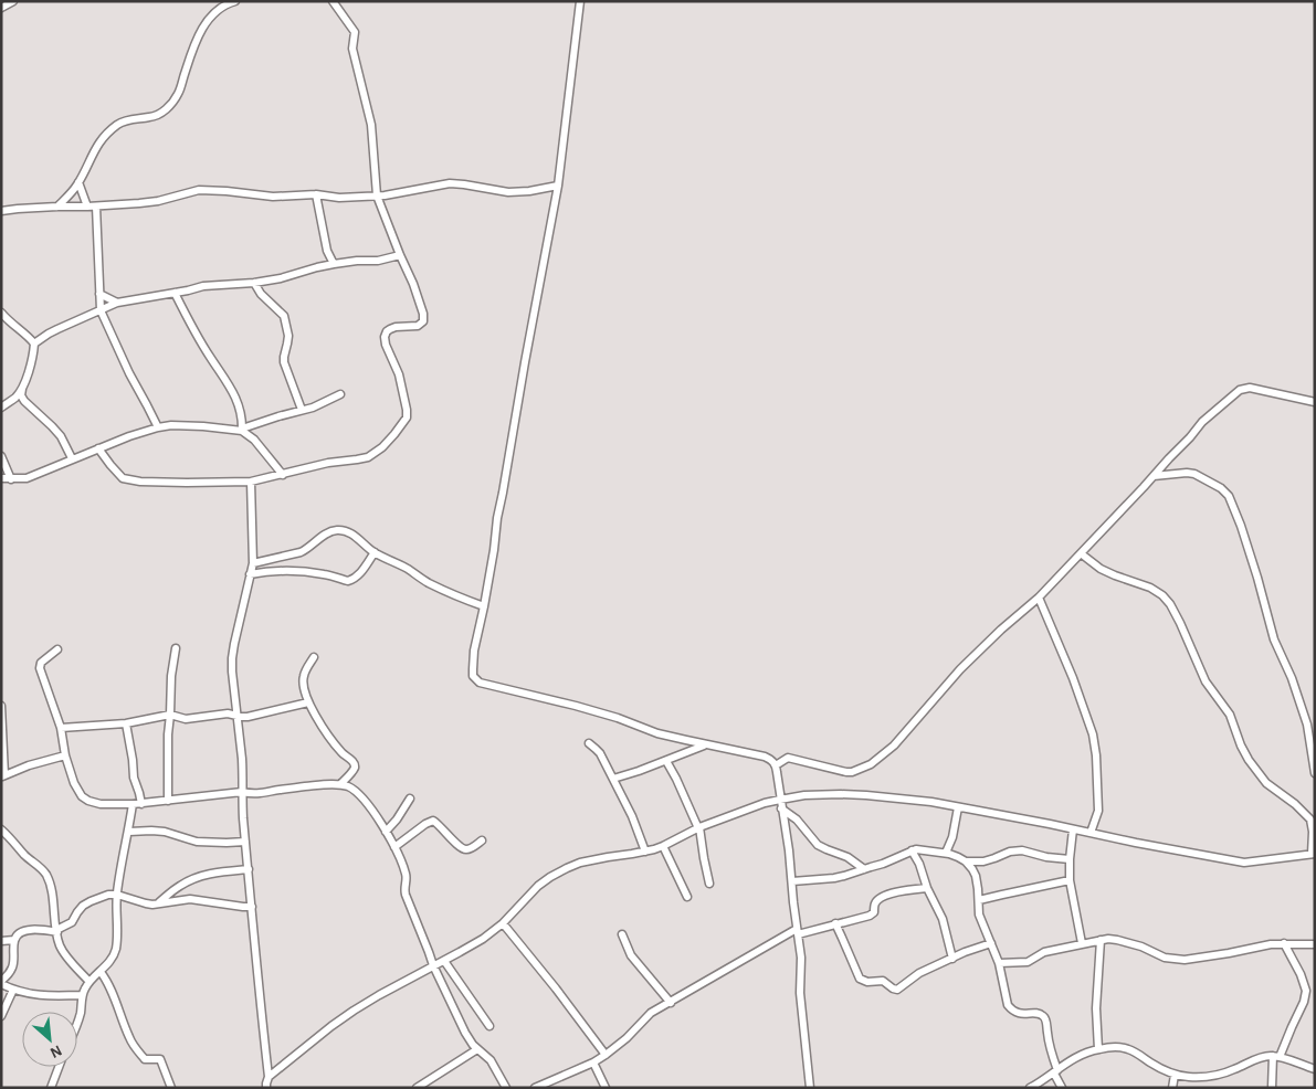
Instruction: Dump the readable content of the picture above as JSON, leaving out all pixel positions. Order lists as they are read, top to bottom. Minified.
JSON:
{"north":"bottom right"}
